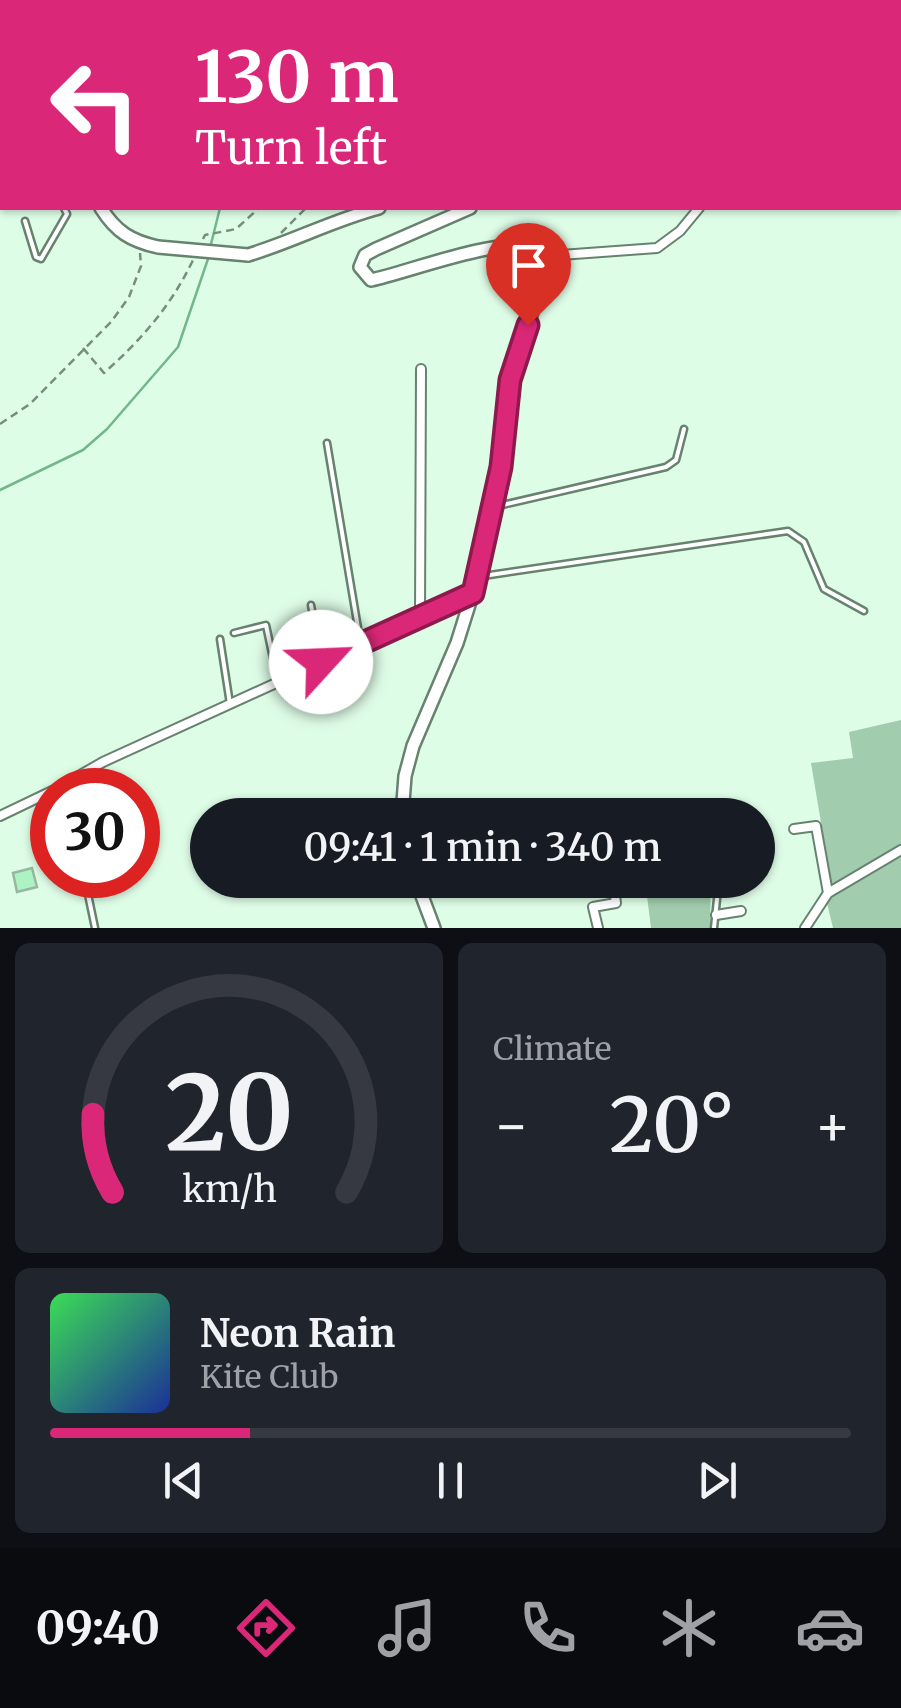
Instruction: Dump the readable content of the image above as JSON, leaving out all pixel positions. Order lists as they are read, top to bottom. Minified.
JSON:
{"page":{"turn":["130 m","Turn left"],"limit":"30","trip":"09:41 · 1 min · 340 m","tile":"Climate","heat":["−","20°","+"],"song":["Neon Rain","Kite Club"],"tabs":"09:40","gauge":["20","km/h"]}}
